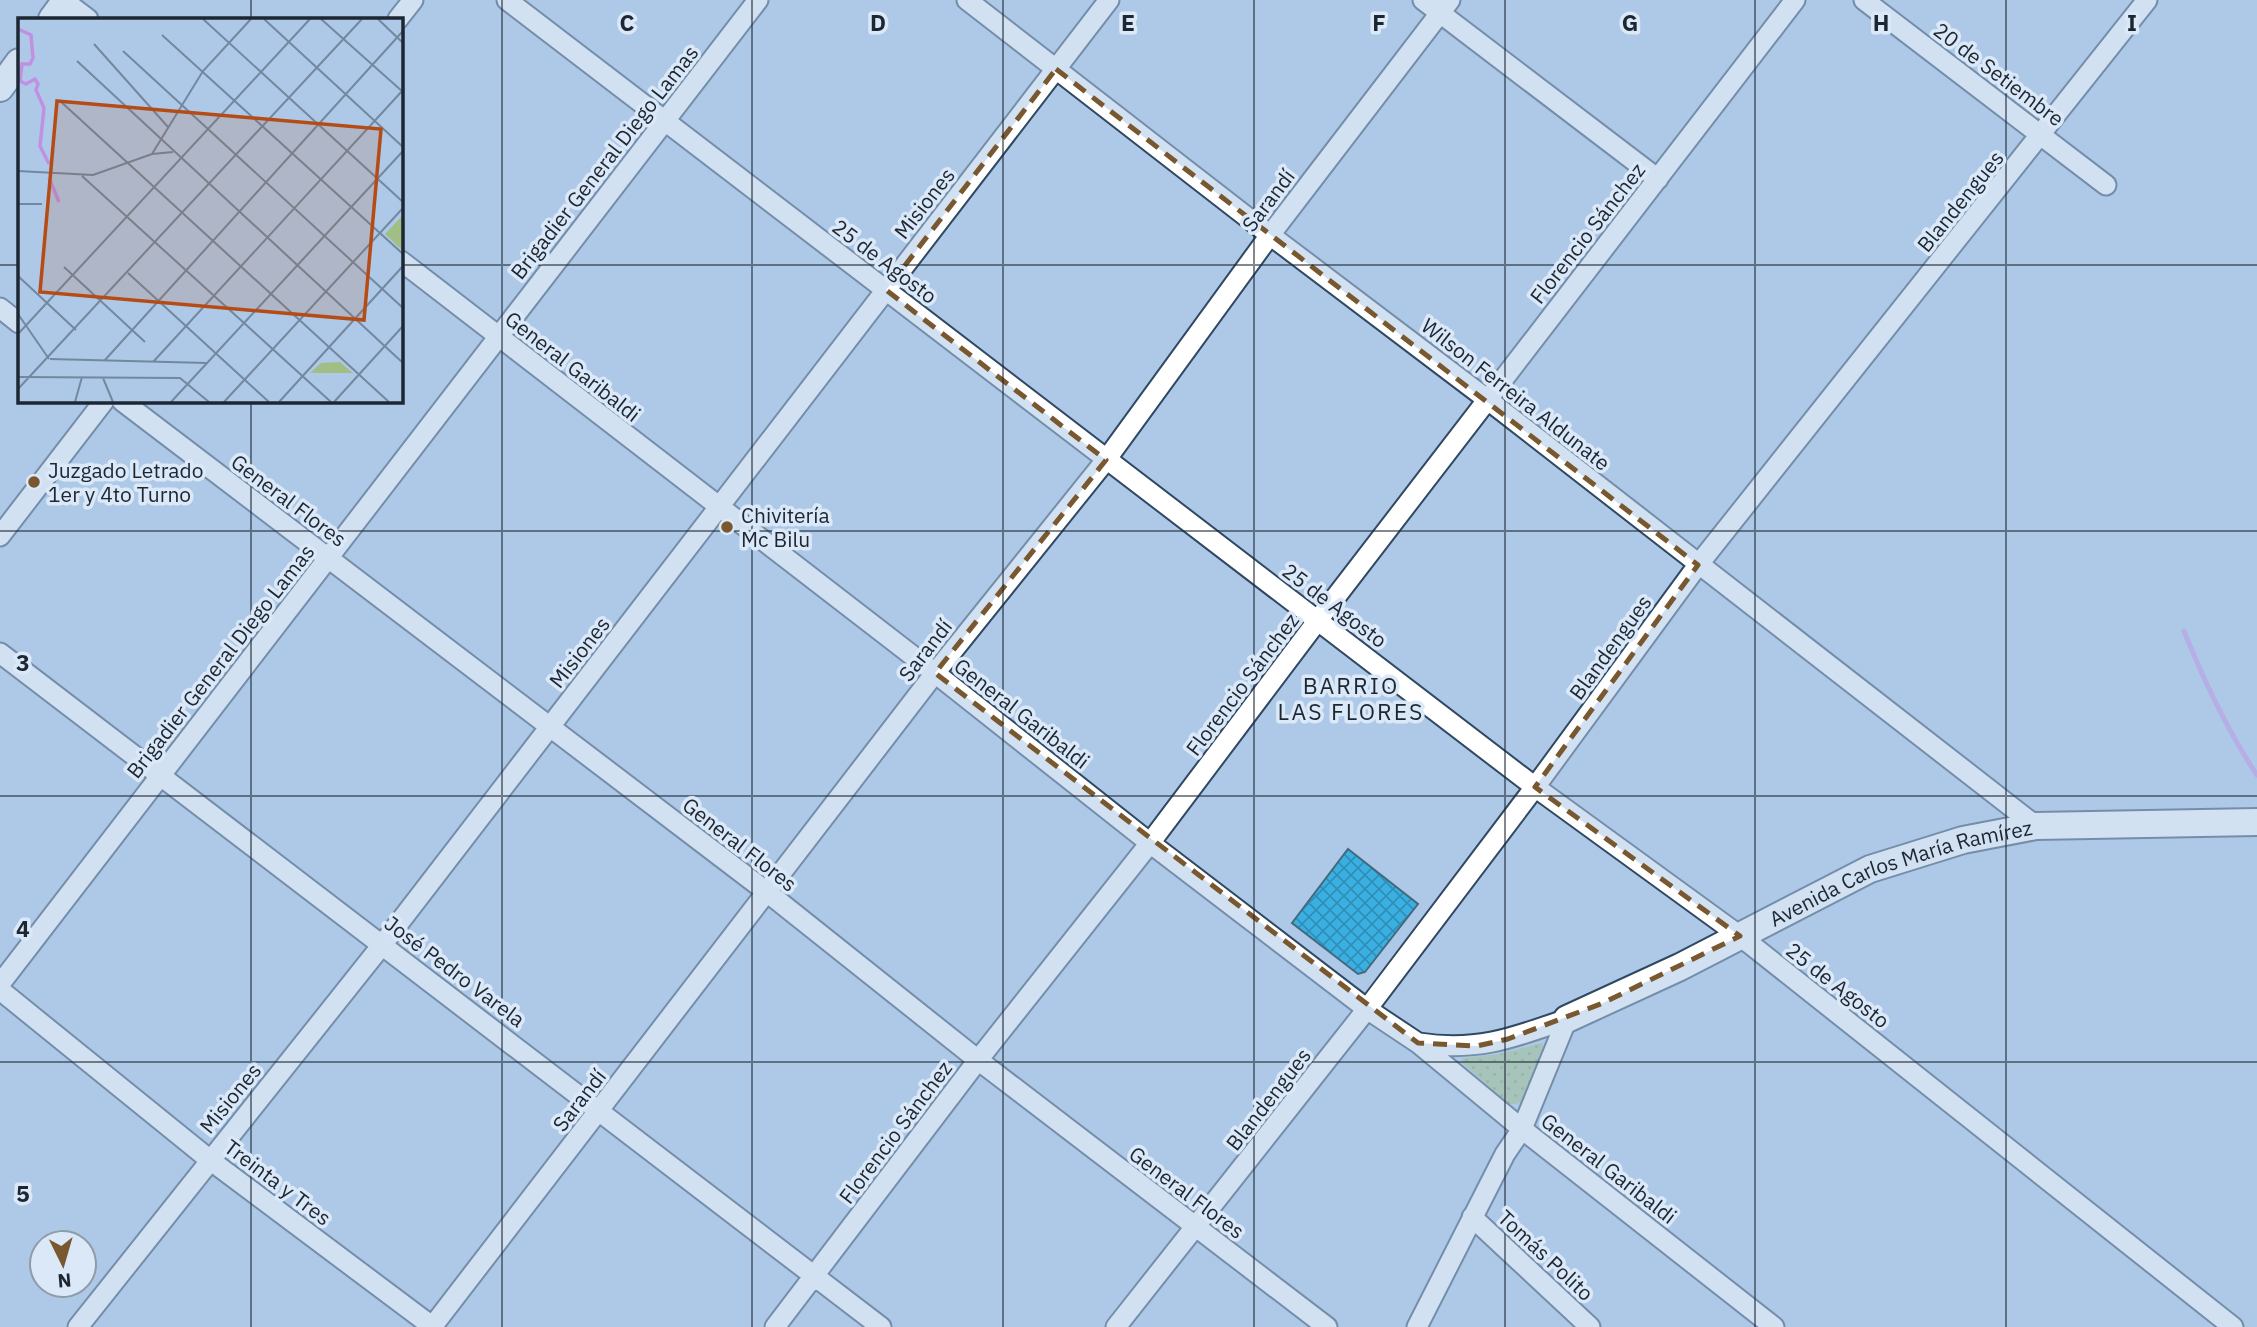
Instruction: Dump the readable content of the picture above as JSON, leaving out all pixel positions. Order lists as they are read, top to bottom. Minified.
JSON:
{"streets":{"street":["20 de Setiembre","Brigadier General Diego Lamas","Sarandí","Blandengues","Misiones","Florencio Sánchez","25 de Agosto","General Garibaldi","Wilson Ferreira Aldunate","General Flores","Avenida Carlos María Ramírez","José Pedro Varela","Treinta y Tres","Tomás Polito"]},"crossings":[["20 de Setiembre","Blandengues"],["Brigadier General Diego Lamas","25 de Agosto"],["Brigadier General Diego Lamas","General Garibaldi"],["Brigadier General Diego Lamas","General Flores"],["Brigadier General Diego Lamas","José Pedro Varela"],["Brigadier General Diego Lamas","Treinta y Tres"],["Sarandí","25 de Agosto"],["Sarandí","General Garibaldi"],["Sarandí","Wilson Ferreira Aldunate"],["Sarandí","General Flores"],["Sarandí","José Pedro Varela"],["Sarandí","Treinta y Tres"],["Blandengues","25 de Agosto"],["Blandengues","General Garibaldi"],["Blandengues","Wilson Ferreira Aldunate"],["Blandengues","General Flores"],["Misiones","25 de Agosto"],["Misiones","General Garibaldi"],["Misiones","Wilson Ferreira Aldunate"],["Misiones","General Flores"],["Misiones","José Pedro Varela"],["Misiones","Treinta y Tres"],["Florencio Sánchez","25 de Agosto"],["Florencio Sánchez","General Garibaldi"],["Florencio Sánchez","Wilson Ferreira Aldunate"],["Florencio Sánchez","General Flores"],["Florencio Sánchez","José Pedro Varela"],["25 de Agosto","Avenida Carlos María Ramírez"],["General Garibaldi","Avenida Carlos María Ramírez"],["Wilson Ferreira Aldunate","Avenida Carlos María Ramírez"]],"districts":["BARRIO LAS FLORES"],"places":["Juzgado Letrado 1er y 4to Turno","Chivitería Mc Bilu"],"north":"bottom","grid":{"columns":["C","D","E","F","G","H","I"],"rows":["3","4","5"]}}
